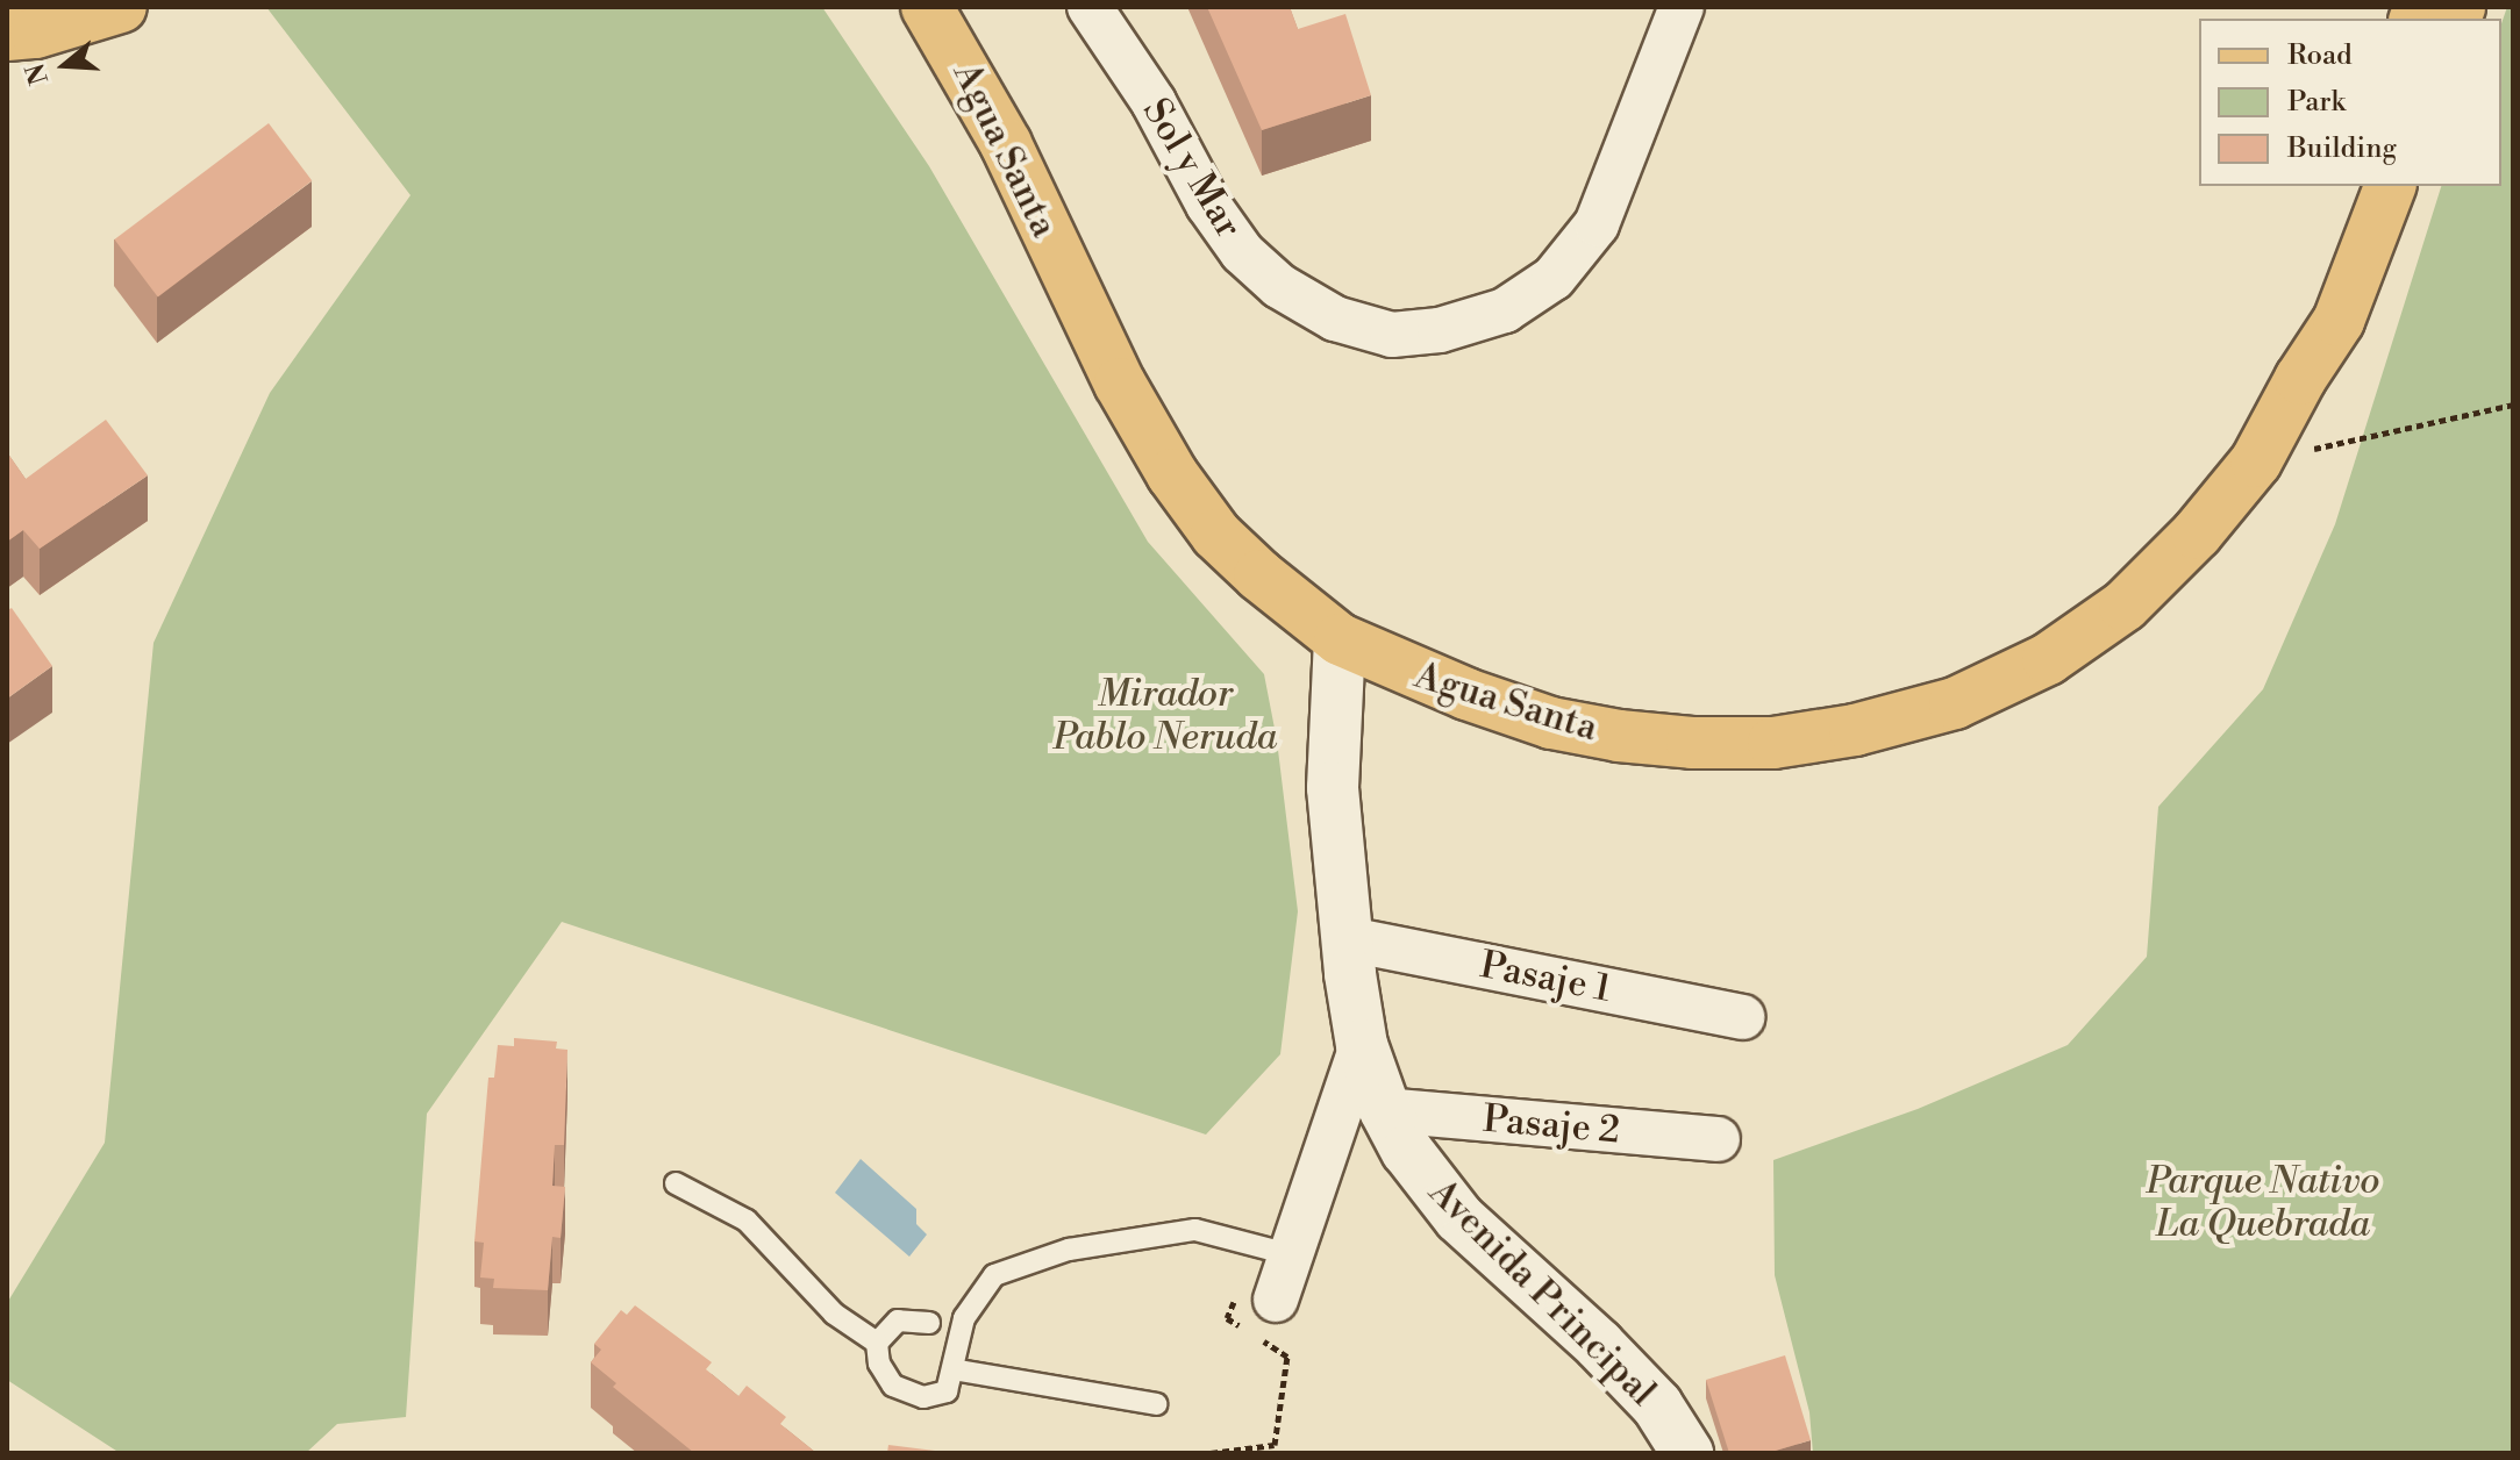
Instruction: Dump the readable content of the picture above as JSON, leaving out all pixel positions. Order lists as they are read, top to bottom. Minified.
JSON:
{"streets":{"main road":["Agua Santa"],"street":["Sol y Mar","Pasaje 1","Pasaje 2","Avenida Principal"]},"crossings":[["Agua Santa","Avenida Principal"],["Pasaje 1","Avenida Principal"],["Pasaje 2","Avenida Principal"]],"parks":["Mirador Pablo Neruda","Parque Nativo La Quebrada"],"legend":["Road","Park","Building"],"north":"left"}
